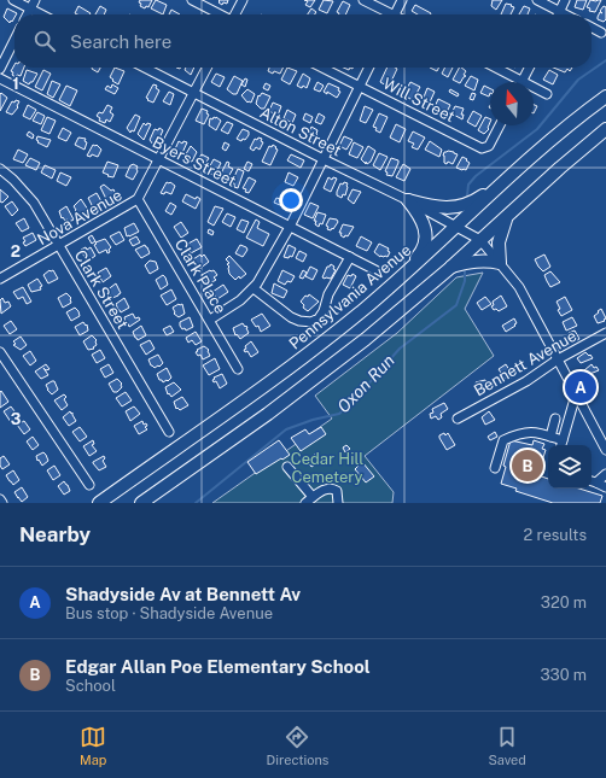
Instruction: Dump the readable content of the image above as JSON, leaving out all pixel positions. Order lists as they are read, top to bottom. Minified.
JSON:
{"streets":{"highway":["Pennsylvania Avenue"],"street":["Will Street","Alton Street","Byers Street","Nova Avenue","Clark Place","Clark Street","Bennett Avenue"]},"crossings":[["Alton Street","Nova Avenue"],["Alton Street","Pennsylvania Avenue"],["Byers Street","Nova Avenue"],["Nova Avenue","Clark Place"],["Nova Avenue","Clark Street"]],"water":["Oxon Run"],"parks":["Cedar Hill Cemetery"],"north":"top","page":{"search":"Search here","pins":["A","B"],"heading":["Nearby","2 results"],"list":[{"mark":"A","name":"Shadyside Av at Bennett Av","note":"Bus stop · Shadyside Avenue","value":"320 m"},{"mark":"B","name":"Edgar Allan Poe Elementary School","note":"School","value":"330 m"}],"nav":["Map","Directions","Saved"]},"grid":{"rows":["1","2","3"]}}
